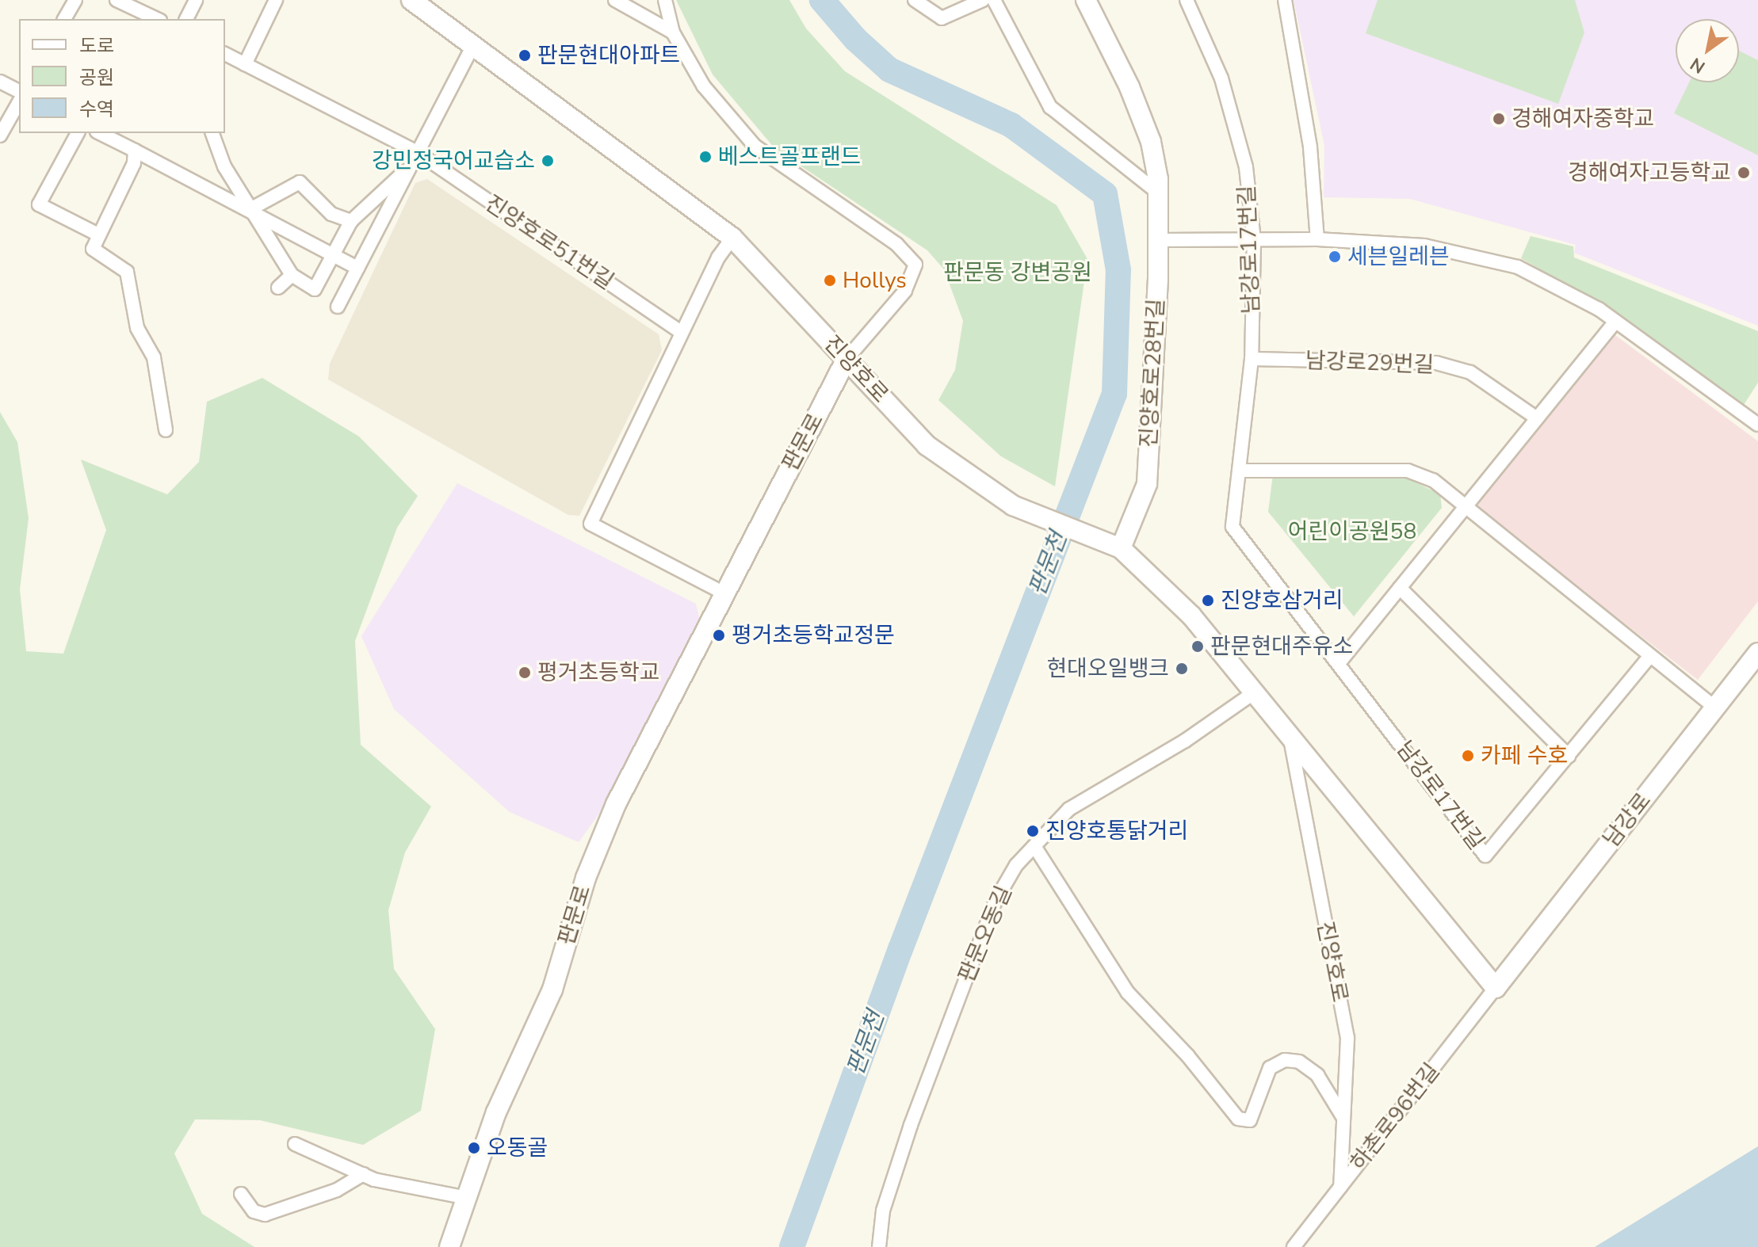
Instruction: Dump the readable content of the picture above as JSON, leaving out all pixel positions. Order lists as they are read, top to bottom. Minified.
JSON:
{"streets":{"street":["진양호로51번길","남강로17번길","남강로29번길","진양호로","진양호로28번길","판문로","남강로","판문오동길","하촌로96번길"]},"crossings":[["남강로17번길","남강로29번길"],["진양호로","진양호로28번길"],["진양호로","판문로"],["진양호로","남강로"],["진양호로","판문오동길"],["진양호로","하촌로96번길"],["남강로","하촌로96번길"]],"water":["판문천"],"parks":["판문동 강변공원","어린이공원58"],"places":["판문현대아파트","경해여자중학교","베스트골프랜드","강민정국어교습소","경해여자고등학교","세븐일레븐","Hollys","진양호삼거리","평거초등학교정문","판문현대주유소","현대오일뱅크","평거초등학교","카페 수호","진양호통닭거리","오동골"],"legend":["도로","공원","수역"],"north":"bottom left"}
